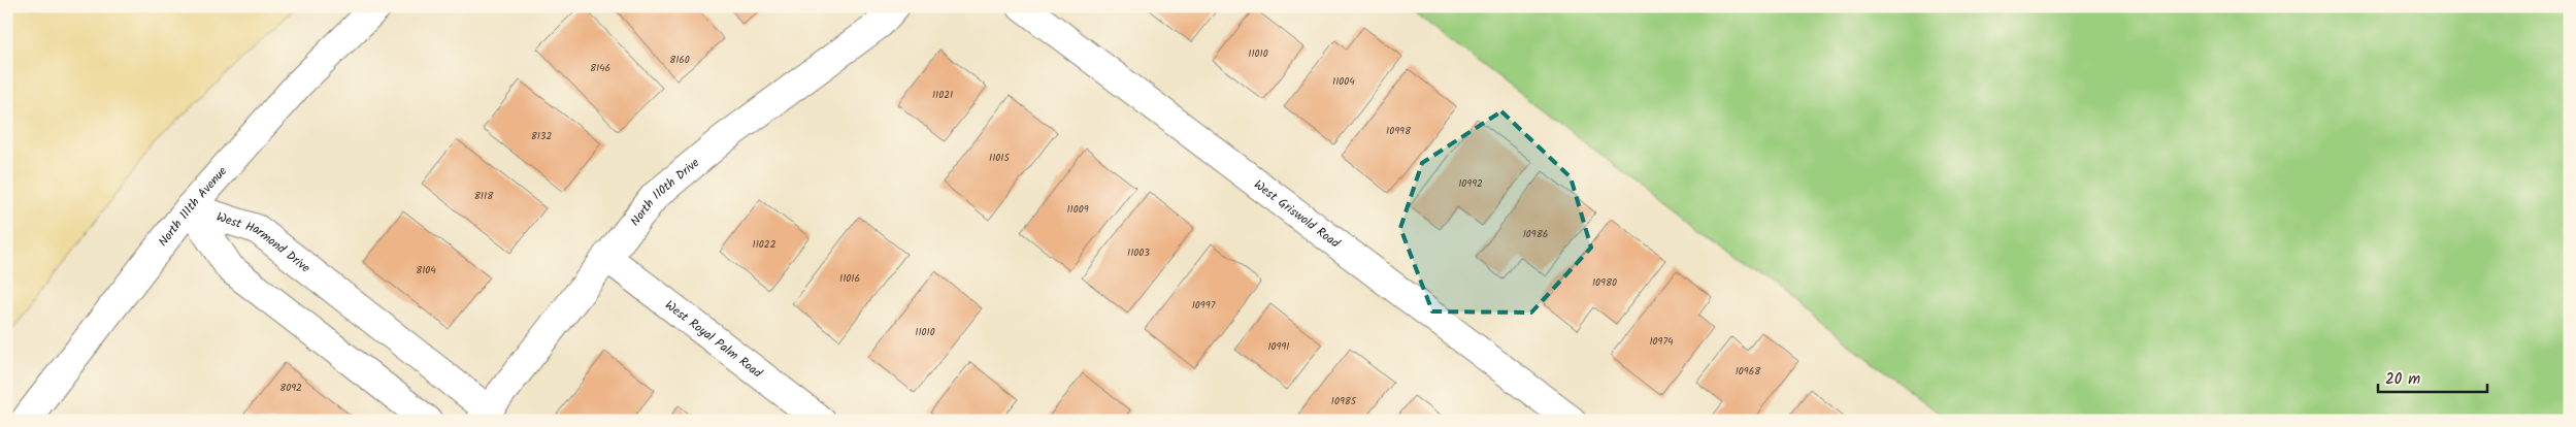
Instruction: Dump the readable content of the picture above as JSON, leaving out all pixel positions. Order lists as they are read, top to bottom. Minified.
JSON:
{"streets":{"street":["North 110th Drive","North 111th Avenue","West Griswold Road","West Harmond Drive","West Royal Palm Road"]},"crossings":[["North 110th Drive","West Harmond Drive"],["North 110th Drive","West Royal Palm Road"],["North 111th Avenue","West Harmond Drive"]],"house_numbers":["11010","8160","8146","11004","11021","10998","8132","11015","10992","8118","11009","10986","11022","11003","8104","11016","10980","10997","11010","10974","10991","10968","8092","10985"],"scale_bar":"20 m"}
